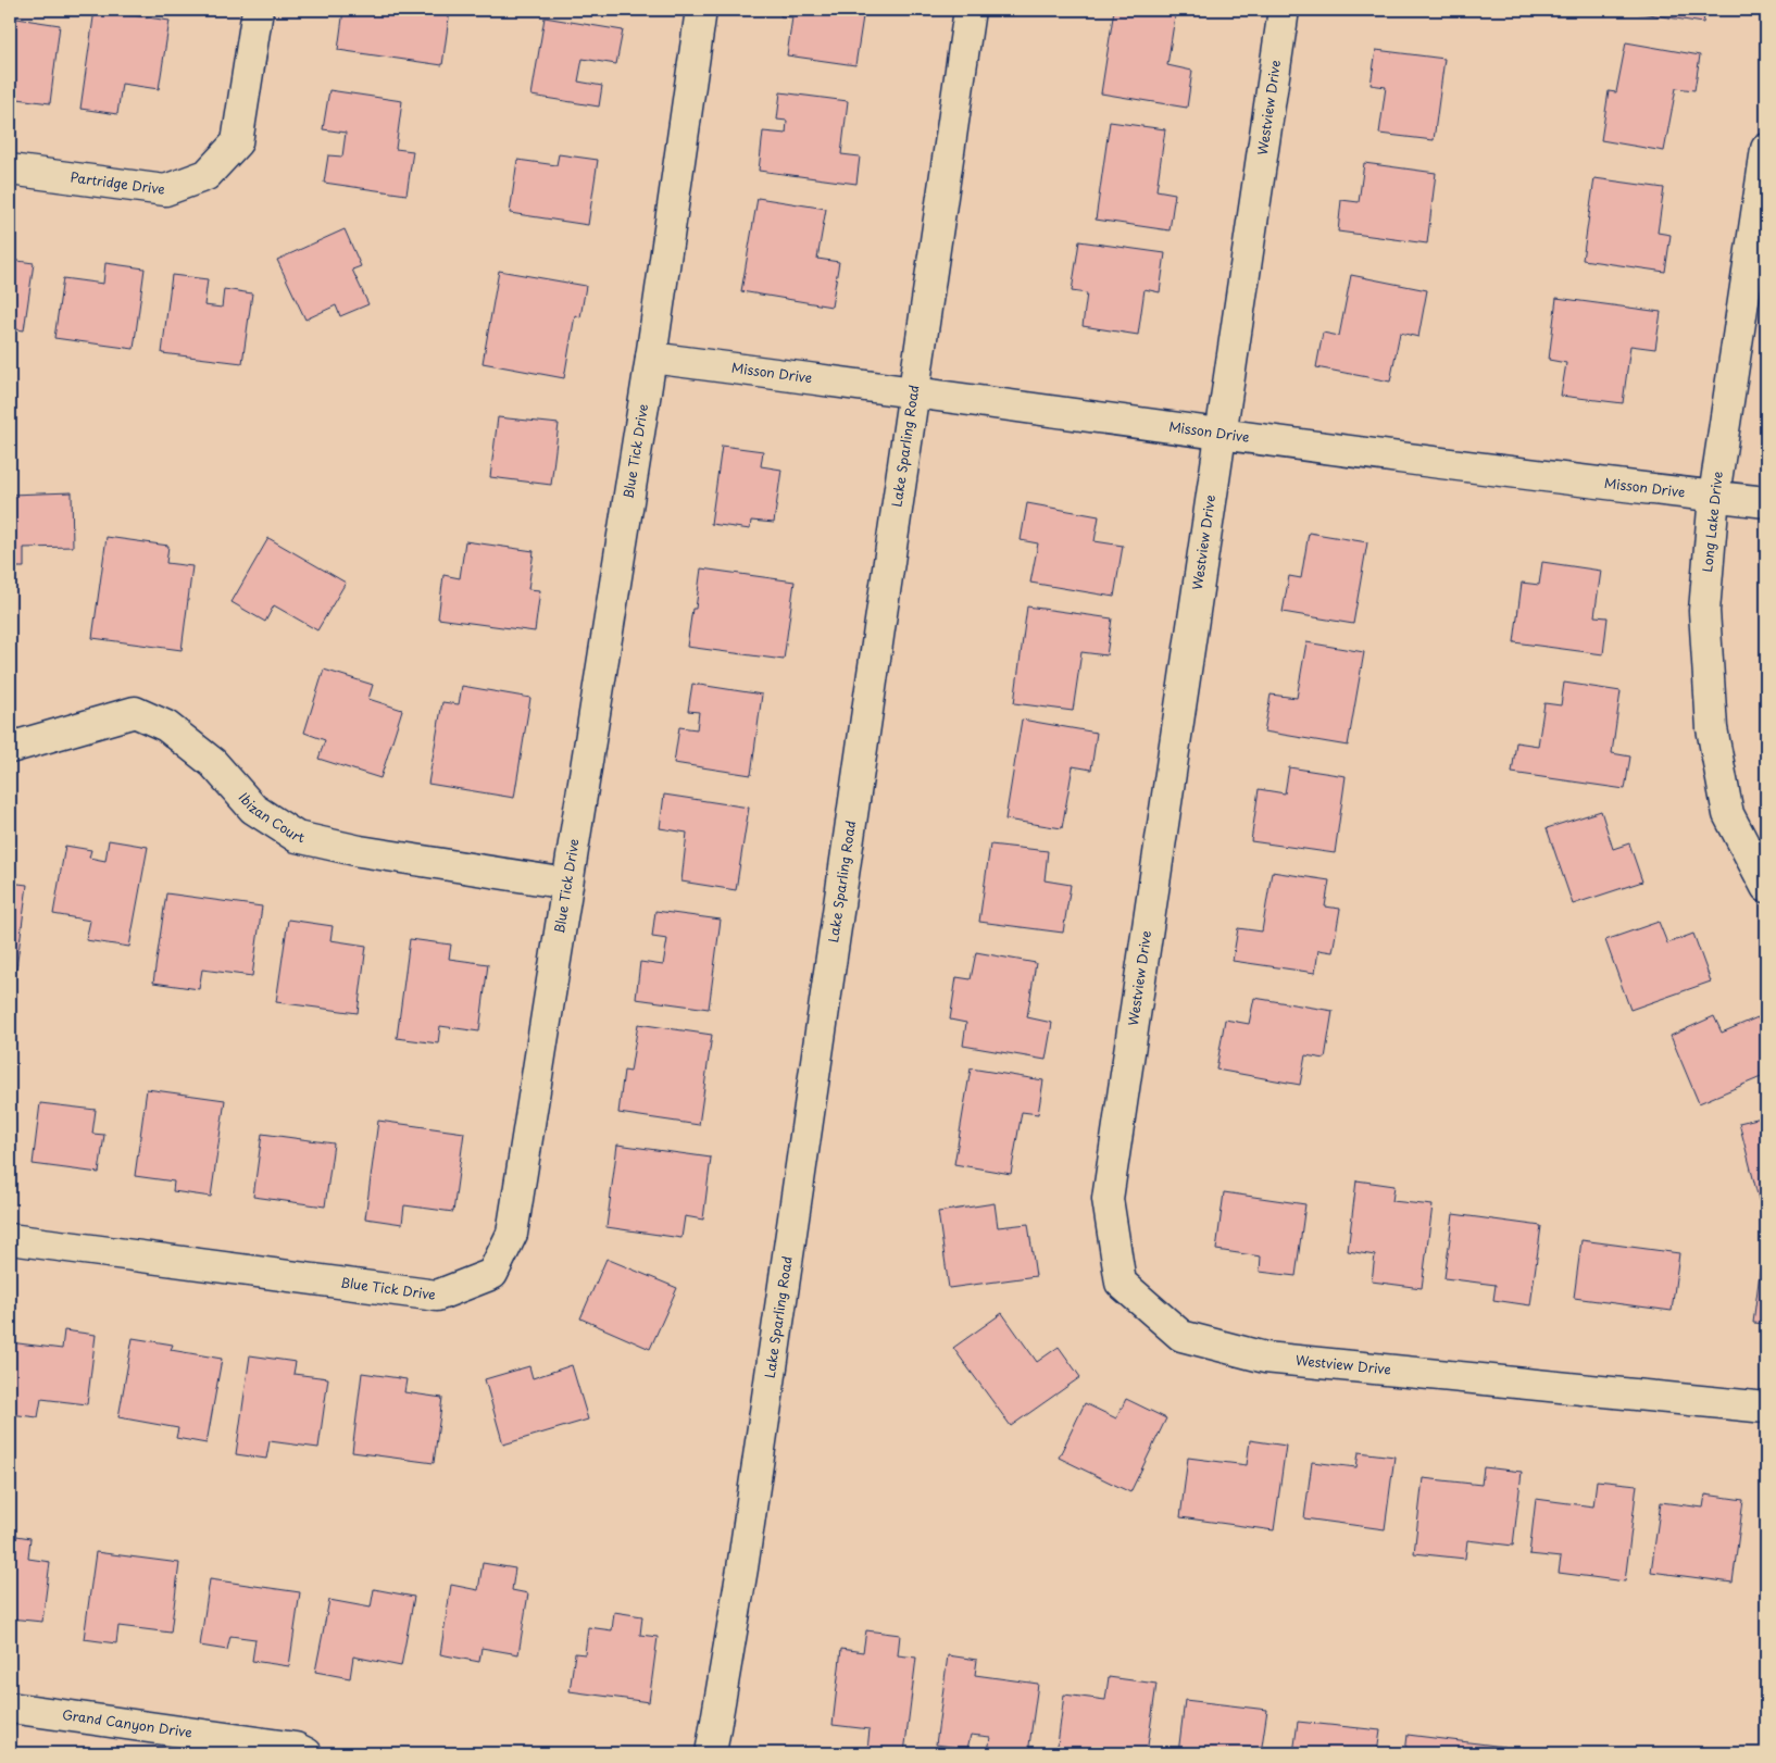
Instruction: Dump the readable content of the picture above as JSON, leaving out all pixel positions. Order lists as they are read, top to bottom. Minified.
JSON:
{"streets":{"street":["Westview Drive","Partridge Drive","Misson Drive","Lake Sparling Road","Blue Tick Drive","Long Lake Drive","Ibizan Court","Grand Canyon Drive"]},"crossings":[["Westview Drive","Misson Drive"],["Misson Drive","Lake Sparling Road"],["Misson Drive","Blue Tick Drive"],["Misson Drive","Long Lake Drive"],["Blue Tick Drive","Ibizan Court"]]}
